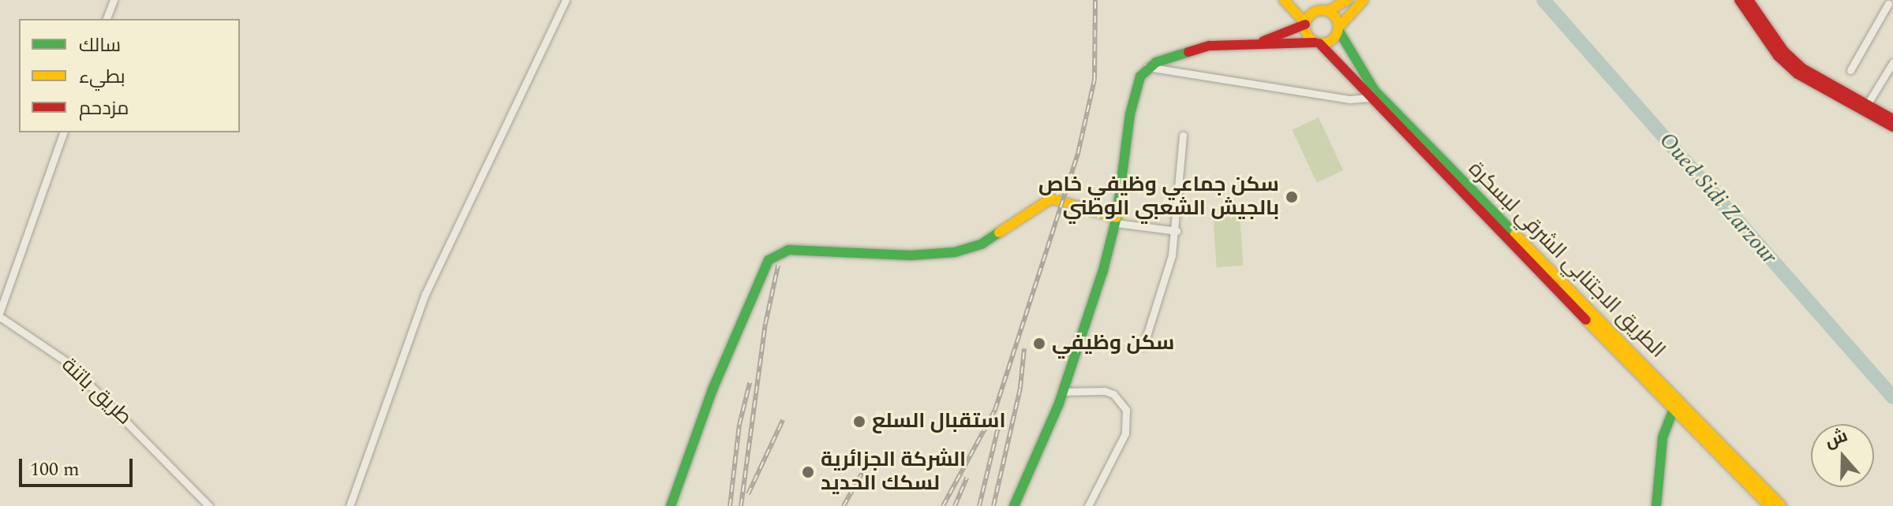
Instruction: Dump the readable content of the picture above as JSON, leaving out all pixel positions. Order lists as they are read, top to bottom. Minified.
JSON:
{"streets":{"main road":["الطريق الاجتنابي الشرقي لبسكرة"],"street":["طريق باتنة"]},"water":["Oued Sidi Zarzour"],"places":["سكن جماعي وظيفي خاص بالجيش الشعبي الوطني","سكن وظيفي","استقبال السلع","الشركة الجزائرية لسكك الحديد"],"legend":["سالك","بطيء","مزدحم"],"scale_bar":"100 m","north":"top"}
